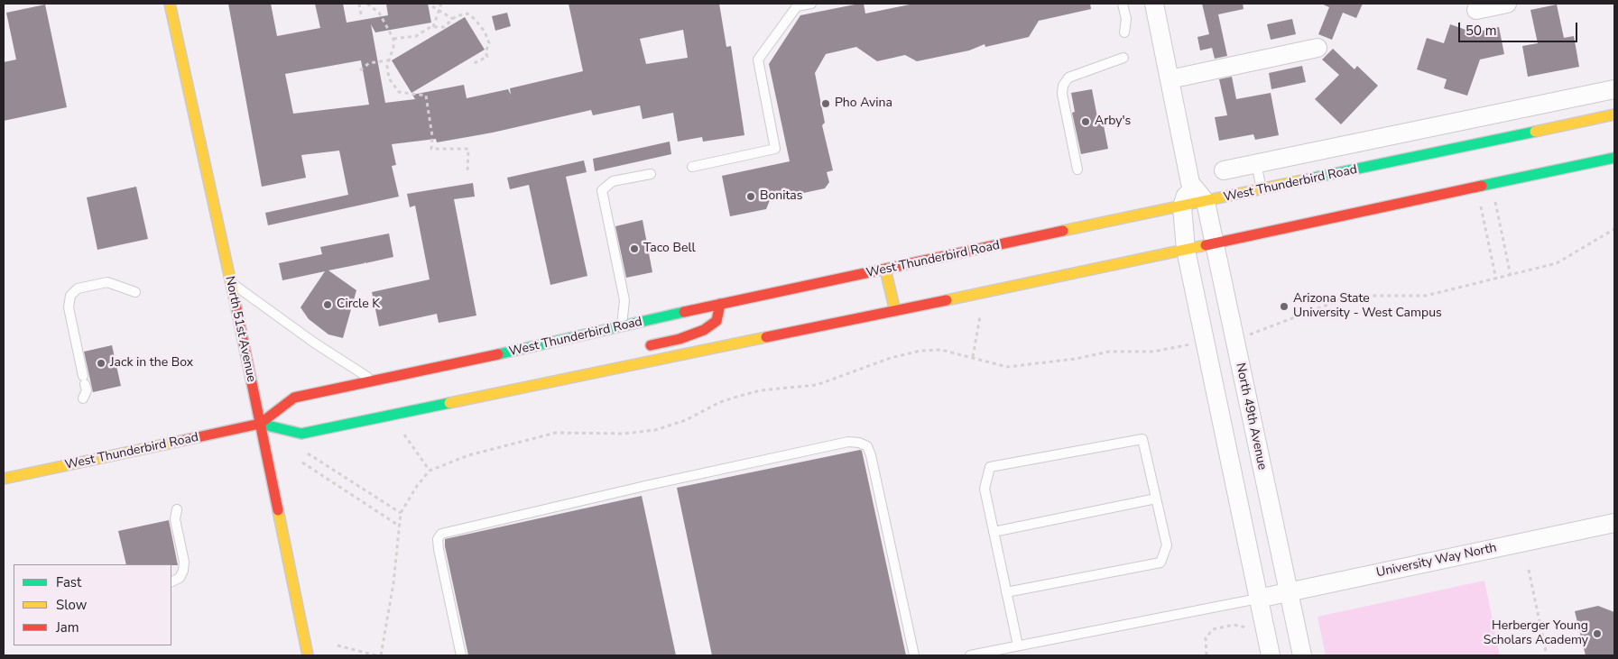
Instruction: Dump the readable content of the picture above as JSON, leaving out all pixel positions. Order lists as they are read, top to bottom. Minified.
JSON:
{"streets":{"main road":["West Thunderbird Road","North 51st Avenue"],"street":["North 49th Avenue","University Way North"]},"crossings":[["West Thunderbird Road","North 51st Avenue"],["West Thunderbird Road","North 49th Avenue"],["North 49th Avenue","University Way North"]],"places":["Pho Avina","Arby's","Bonitas","Taco Bell","Circle K","Arizona State University - West Campus","Jack in the Box","Herberger Young Scholars Academy"],"legend":["Fast","Slow","Jam"],"scale_bar":"50 m"}
